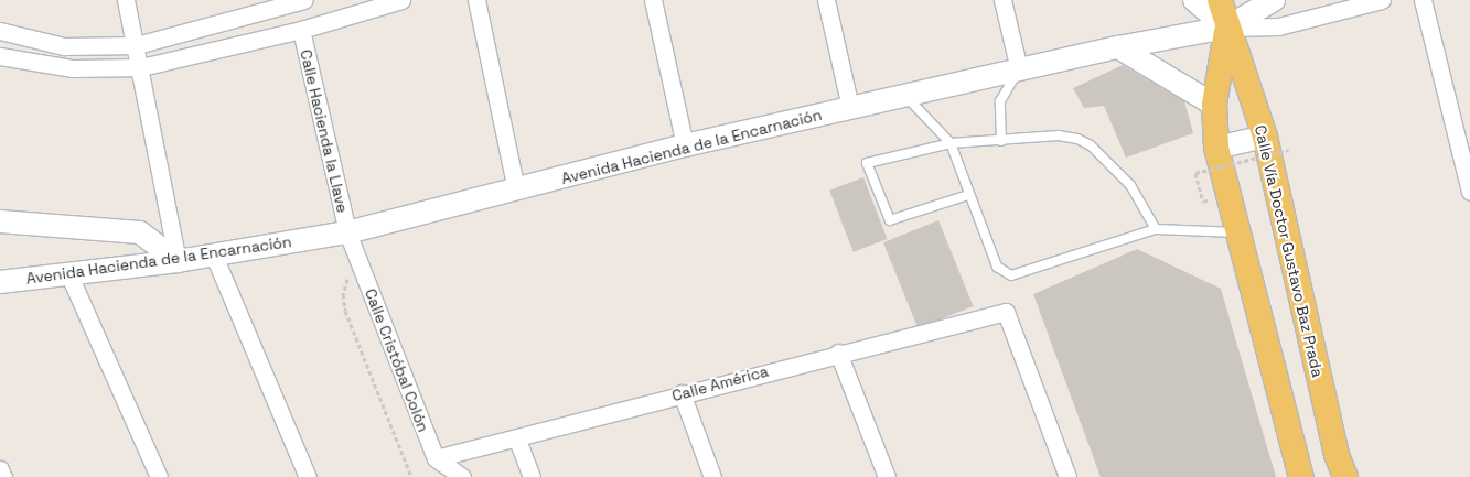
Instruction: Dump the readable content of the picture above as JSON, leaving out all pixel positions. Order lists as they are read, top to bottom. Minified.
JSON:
{"streets":{"main road":["Avenida Hacienda de la Encarnación","Calle Vía Doctor Gustavo Baz Prada"],"street":["Calle Hacienda la Llave","Calle Cristóbal Colón","Calle América"]},"crossings":[["Calle Hacienda la Llave","Avenida Hacienda de la Encarnación"],["Calle Hacienda la Llave","Calle Cristóbal Colón"],["Avenida Hacienda de la Encarnación","Calle Vía Doctor Gustavo Baz Prada"],["Avenida Hacienda de la Encarnación","Calle Cristóbal Colón"],["Calle Cristóbal Colón","Calle América"]]}
